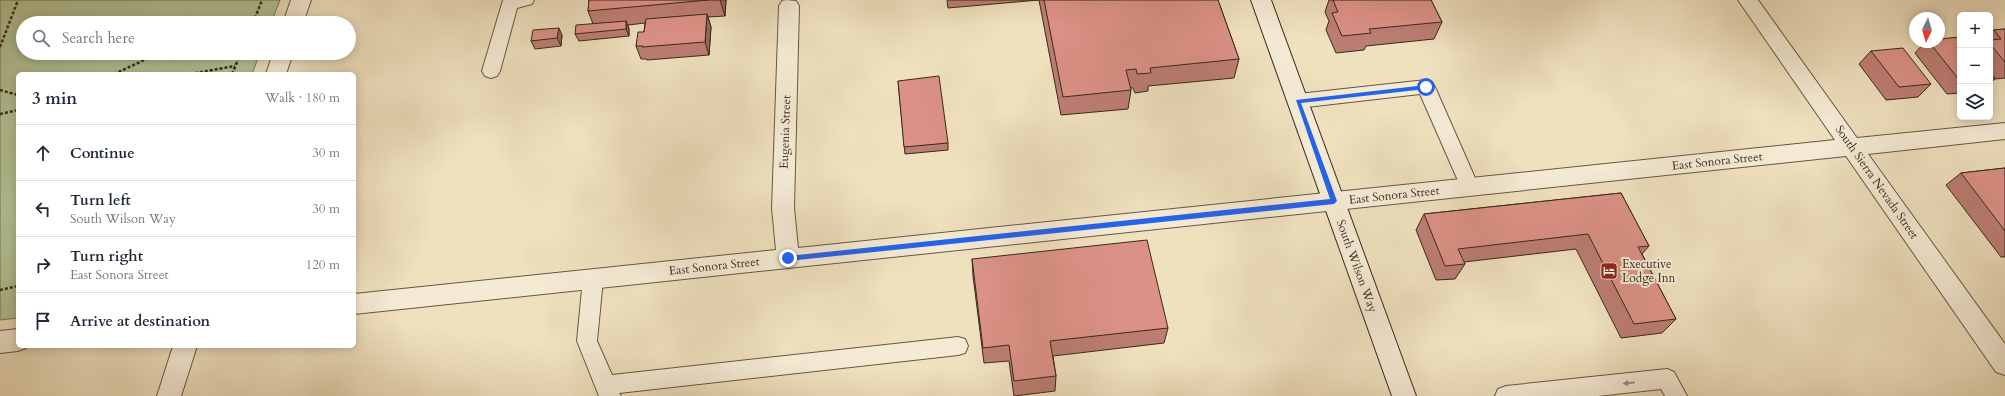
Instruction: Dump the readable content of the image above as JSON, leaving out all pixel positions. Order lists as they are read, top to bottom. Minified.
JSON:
{"streets":{"street":["Eugenia Street","East Sonora Street","South Sierra Nevada Street","South Wilson Way"]},"crossings":[["Eugenia Street","East Sonora Street"],["East Sonora Street","South Sierra Nevada Street"],["East Sonora Street","South Wilson Way"]],"places":{"hotel":["Executive Lodge Inn"]},"north":"bottom","page":{"map_buttons":["+","−"],"search":"Search here","heading":["3 min","Walk · 180 m"],"list":[["Continue","30 m"],["Turn left","South Wilson Way","30 m"],["Turn right","East Sonora Street","120 m"],"Arrive at destination"]}}
